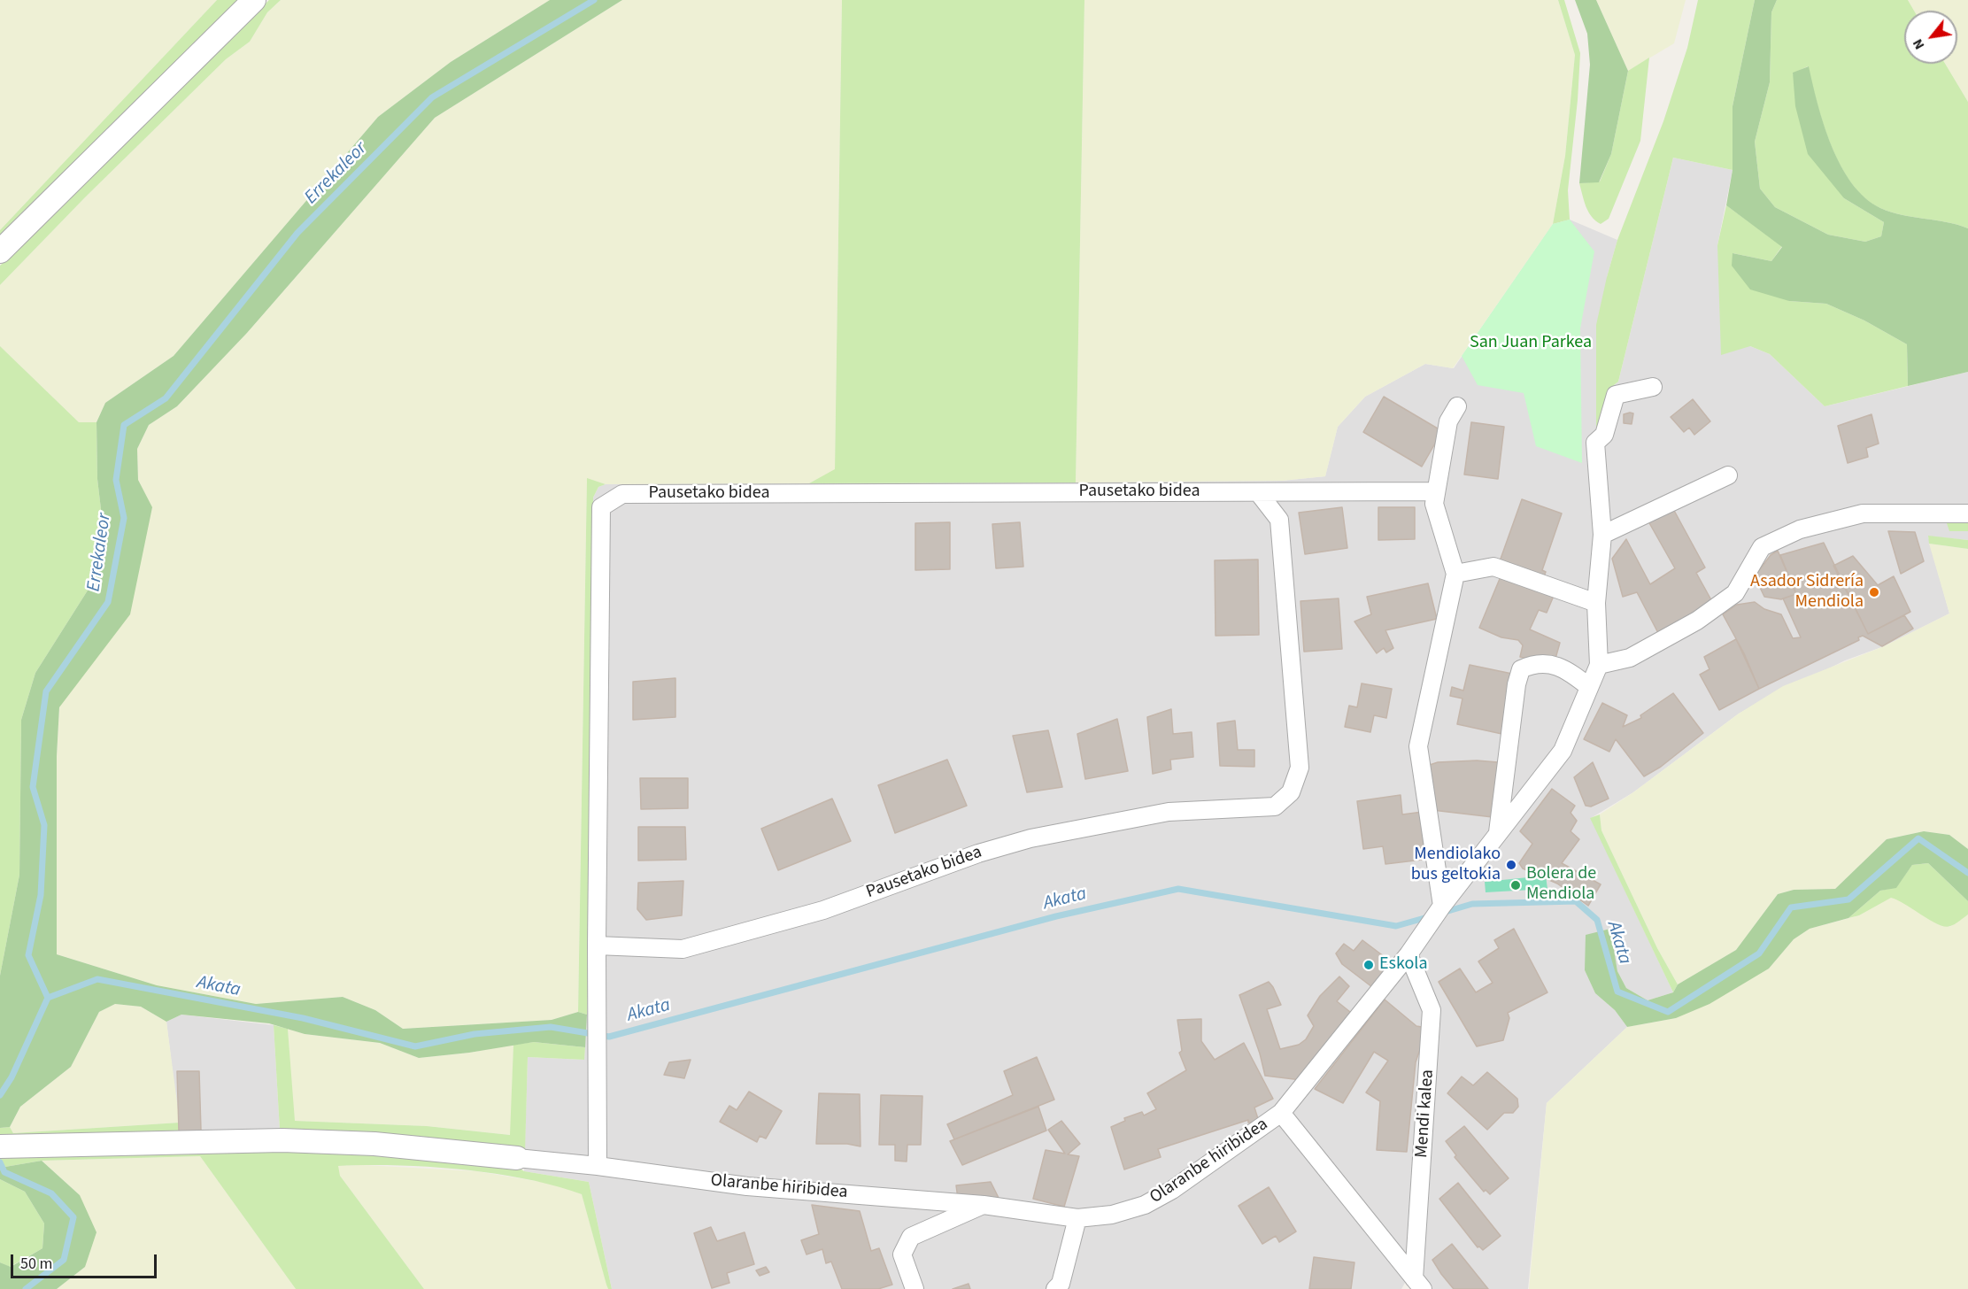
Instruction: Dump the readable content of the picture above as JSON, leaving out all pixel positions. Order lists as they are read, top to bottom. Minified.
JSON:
{"streets":{"street":["Pausetako bidea","Mendi kalea","Olaranbe hiribidea"]},"crossings":[["Pausetako bidea","Olaranbe hiribidea"],["Mendi kalea","Olaranbe hiribidea"]],"water":["Errekaleor","Akata"],"parks":["San Juan Parkea"],"places":["Asador Sidrería Mendiola","Mendiolako bus geltokia","Bolera de Mendiola","Eskola"],"scale_bar":"50 m","north":"bottom left"}
